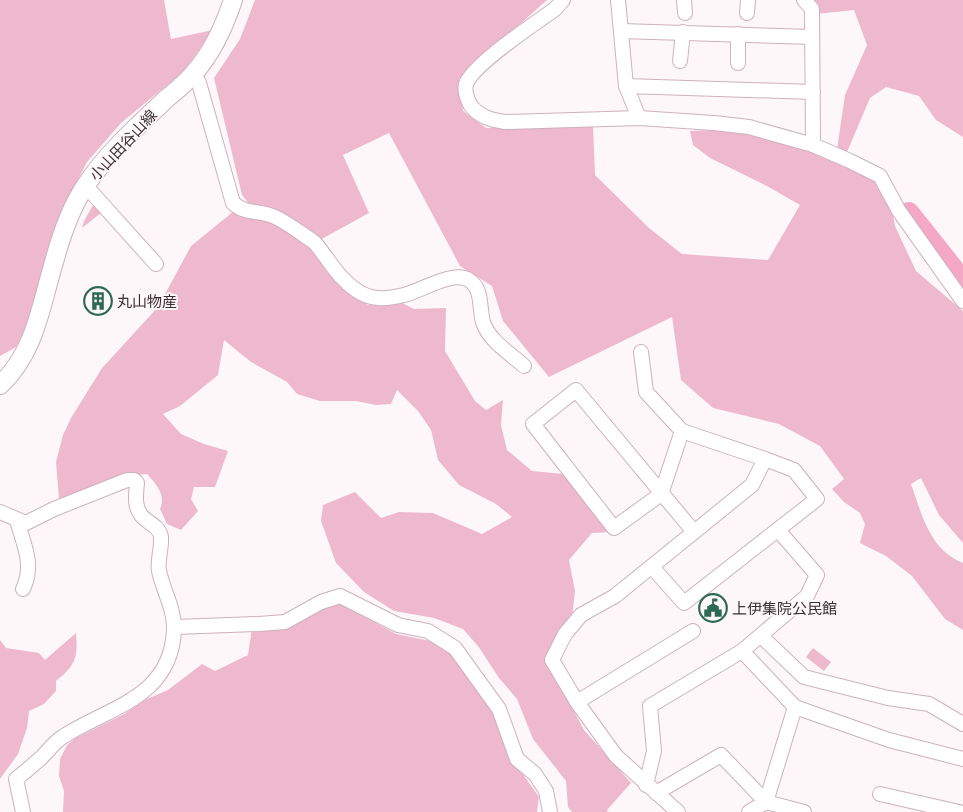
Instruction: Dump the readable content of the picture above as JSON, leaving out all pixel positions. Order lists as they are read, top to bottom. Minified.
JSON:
{"streets":{"main road":["小山田谷山線"]},"places":{"building":["丸山物産"],"public building":["上伊集院公民館"]}}
